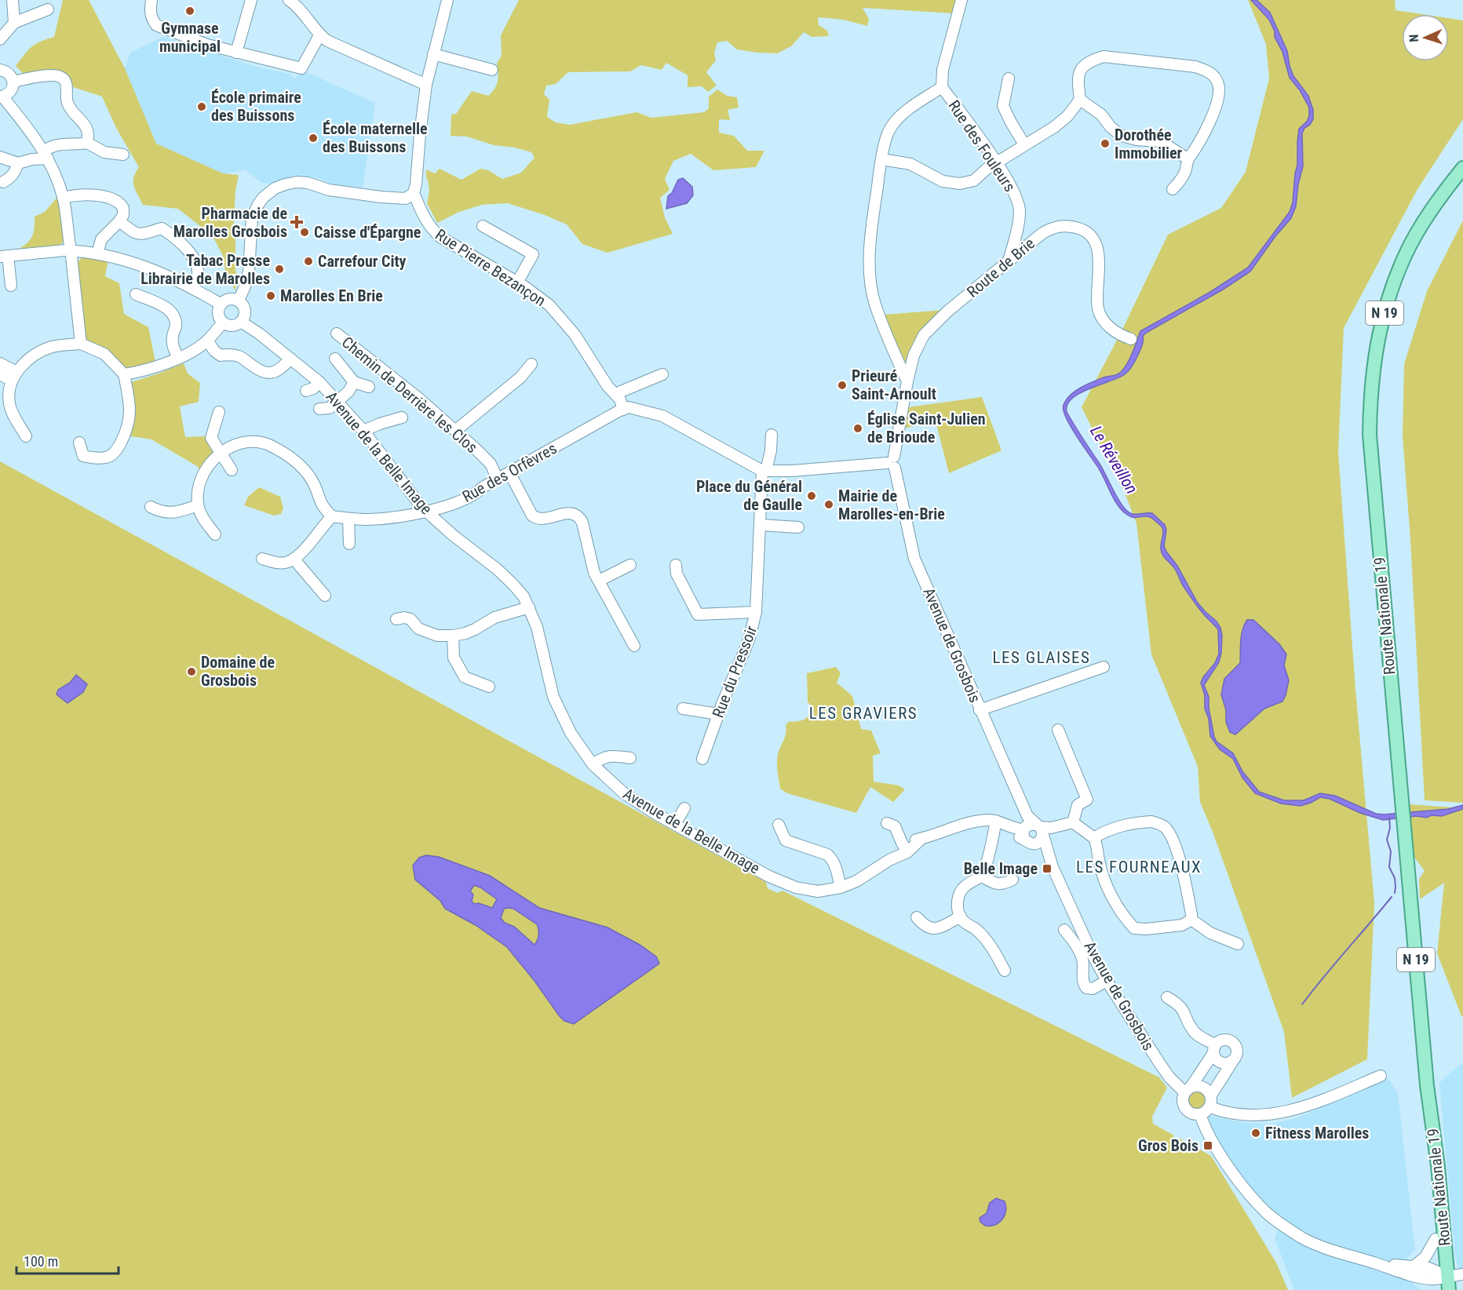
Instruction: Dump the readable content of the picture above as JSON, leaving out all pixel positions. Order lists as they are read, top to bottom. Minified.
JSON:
{"streets":{"main road":["N 19","Route Nationale 19"],"street":["Rue des Fouleurs","Rue Pierre Bezançon","Route de Brie","Chemin de Derrière les Clos","Avenue de la Belle Image","Rue des Orfèvres","Avenue de Grosbois","Rue du Pressoir"]},"crossings":[["Rue des Fouleurs","Route de Brie"],["Rue Pierre Bezançon","Rue des Orfèvres"],["Route de Brie","Avenue de Grosbois"],["Chemin de Derrière les Clos","Rue des Orfèvres"],["Avenue de la Belle Image","Rue des Orfèvres"],["Avenue de la Belle Image","Avenue de Grosbois"]],"districts":["LES GLAISES","LES GRAVIERS","LES FOURNEAUX"],"water":["Le Réveillon"],"places":{"other":["Gymnase municipal","École primaire des Buissons","École maternelle des Buissons","Dorothée Immobilier","Caisse d'Épargne","Carrefour City","Tabac Presse Librairie de Marolles","Marolles En Brie","Prieuré Saint-Arnoult","Église Saint-Julien de Brioude","Place du Général de Gaulle","Mairie de Marolles-en-Brie","Domaine de Grosbois","Fitness Marolles"],"health":["Pharmacie de Marolles Grosbois"],"transit":["Belle Image","Gros Bois"]},"scale_bar":"100 m","north":"left"}
